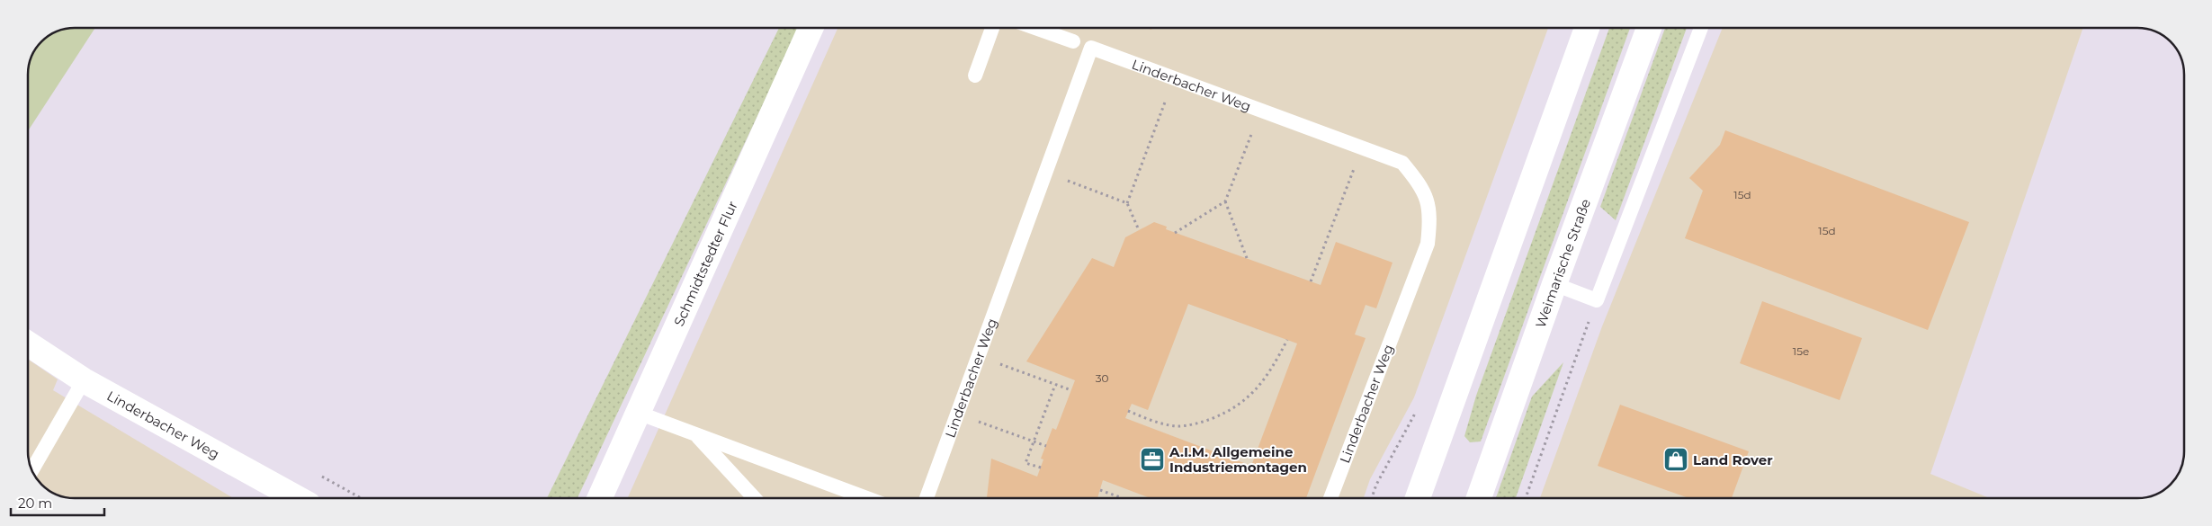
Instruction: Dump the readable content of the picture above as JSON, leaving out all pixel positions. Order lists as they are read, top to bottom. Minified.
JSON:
{"streets":{"main road":["Linderbacher Weg","Schmidtstedter Flur","Weimarische Straße"]},"places":{"office":["A.I.M. Allgemeine Industriemontagen"],"shop":["Land Rover"]},"house_numbers":["15d","15d","15e","30"],"scale_bar":"20 m"}
